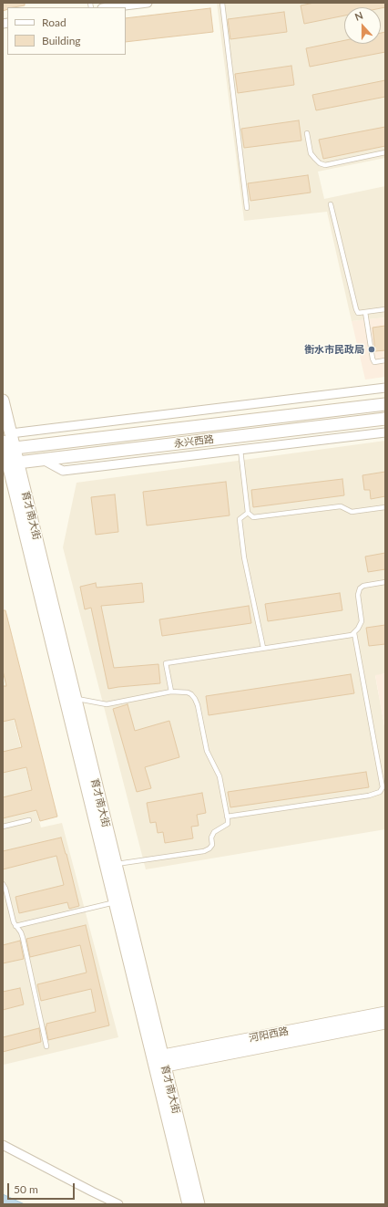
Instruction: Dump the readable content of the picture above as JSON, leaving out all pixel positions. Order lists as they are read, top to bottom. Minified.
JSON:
{"streets":{"main road":["永兴西路","育才南大街","河阳西路"]},"crossings":[["永兴西路","育才南大街"],["育才南大街","河阳西路"]],"places":["衡水市民政局"],"legend":["Road","Building"],"scale_bar":"50 m","north":"top"}
